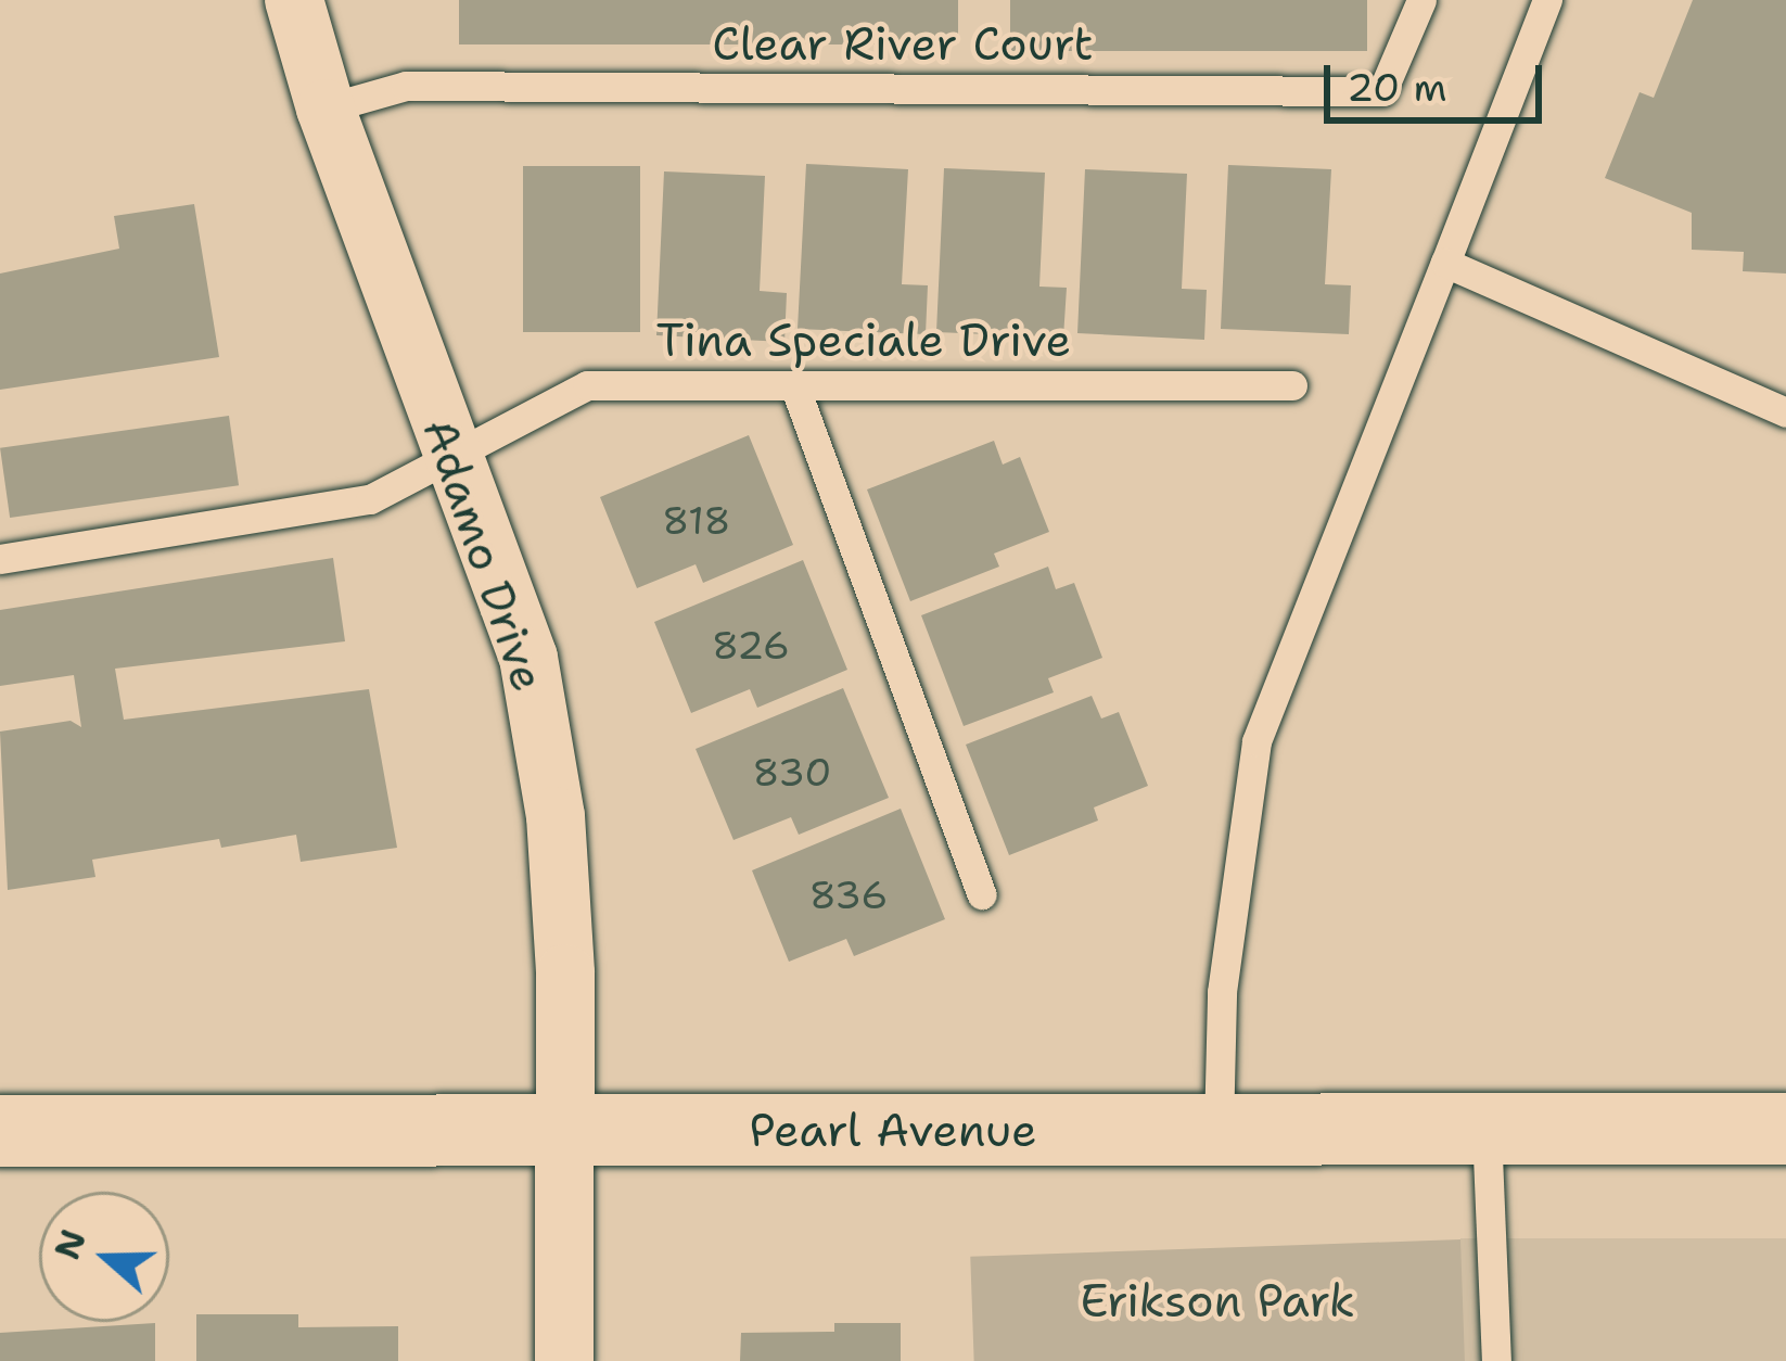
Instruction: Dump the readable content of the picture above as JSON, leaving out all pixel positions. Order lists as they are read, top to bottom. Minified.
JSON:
{"streets":{"street":["Adamo Drive","Pearl Avenue"],"lane":["Clear River Court","Tina Speciale Drive"]},"crossings":[["Clear River Court","Adamo Drive"],["Tina Speciale Drive","Adamo Drive"],["Adamo Drive","Pearl Avenue"]],"parks":["Erikson Park"],"house_numbers":["818","826","830","836"],"scale_bar":"20 m","north":"left"}
